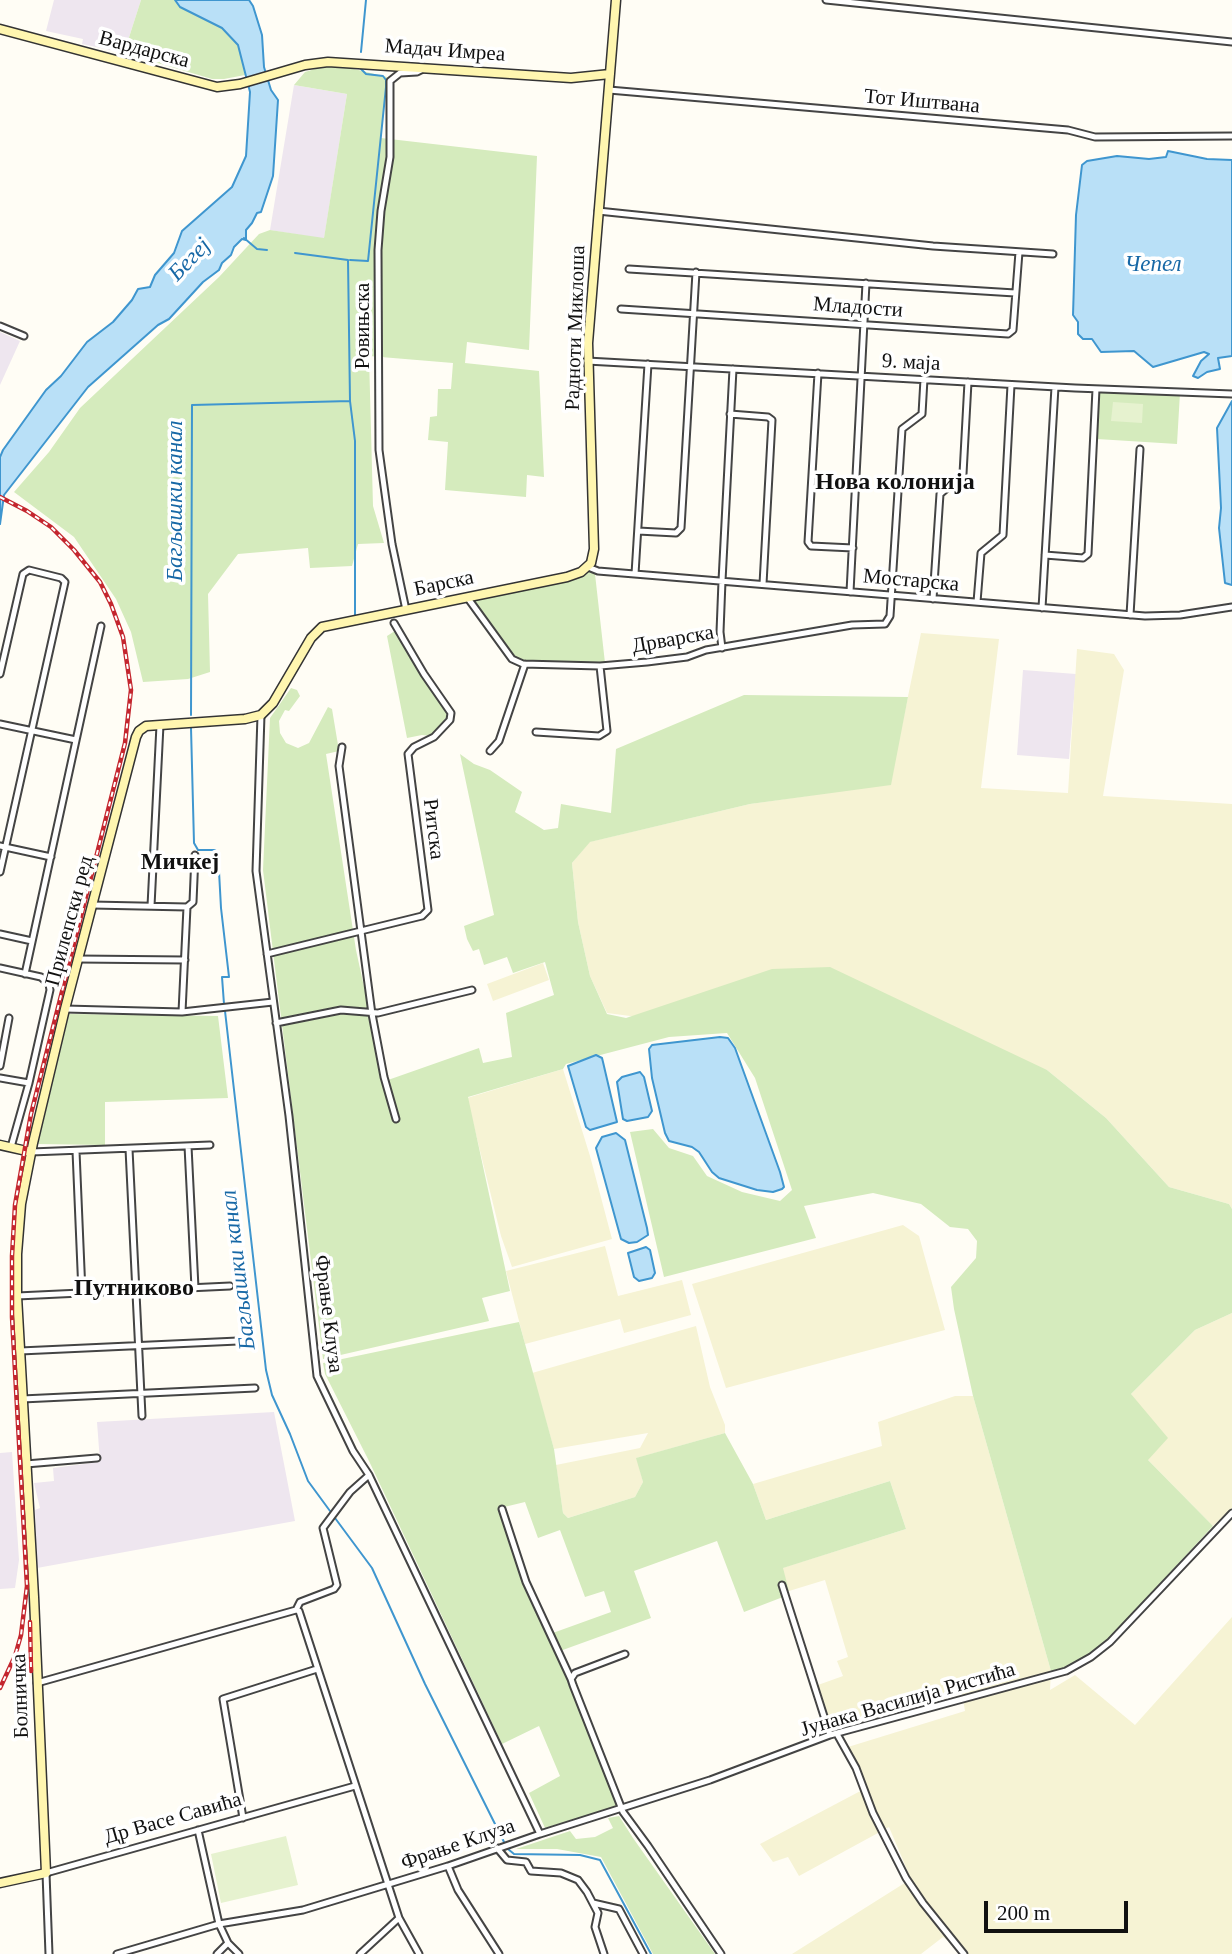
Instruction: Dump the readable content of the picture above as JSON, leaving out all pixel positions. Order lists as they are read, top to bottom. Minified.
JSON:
{"streets":{"street":["Вардарска","Мадач Имреа","Тот Иштвана","Младости","Ровињска","Радноти Миклоша","9. маја","Мостарска","Барска","Дрварска","Ритска","Прилепски ред","Фрање Клуза","Болничка","Јунака Василија Ристића","Др Васе Савића"]},"crossings":[["Вардарска","Мадач Имреа"],["Мадач Имреа","Ровињска"],["Мадач Имреа","Радноти Миклоша"],["Тот Иштвана","Радноти Миклоша"],["Ровињска","Барска"],["Радноти Миклоша","9. маја"],["Радноти Миклоша","Мостарска"],["Радноти Миклоша","Барска"],["Мостарска","Барска"],["Мостарска","Дрварска"],["Барска","Фрање Клуза"],["Ритска","Фрање Клуза"],["Прилепски ред","Болничка"],["Фрање Клуза","Јунака Василија Ристића"],["Болничка","Др Васе Савића"]],"districts":["Нова колонија","Мичкеј","Путниково"],"water":["Бегеј","Чепел","Багљашки канал"],"scale_bar":"200 m"}
